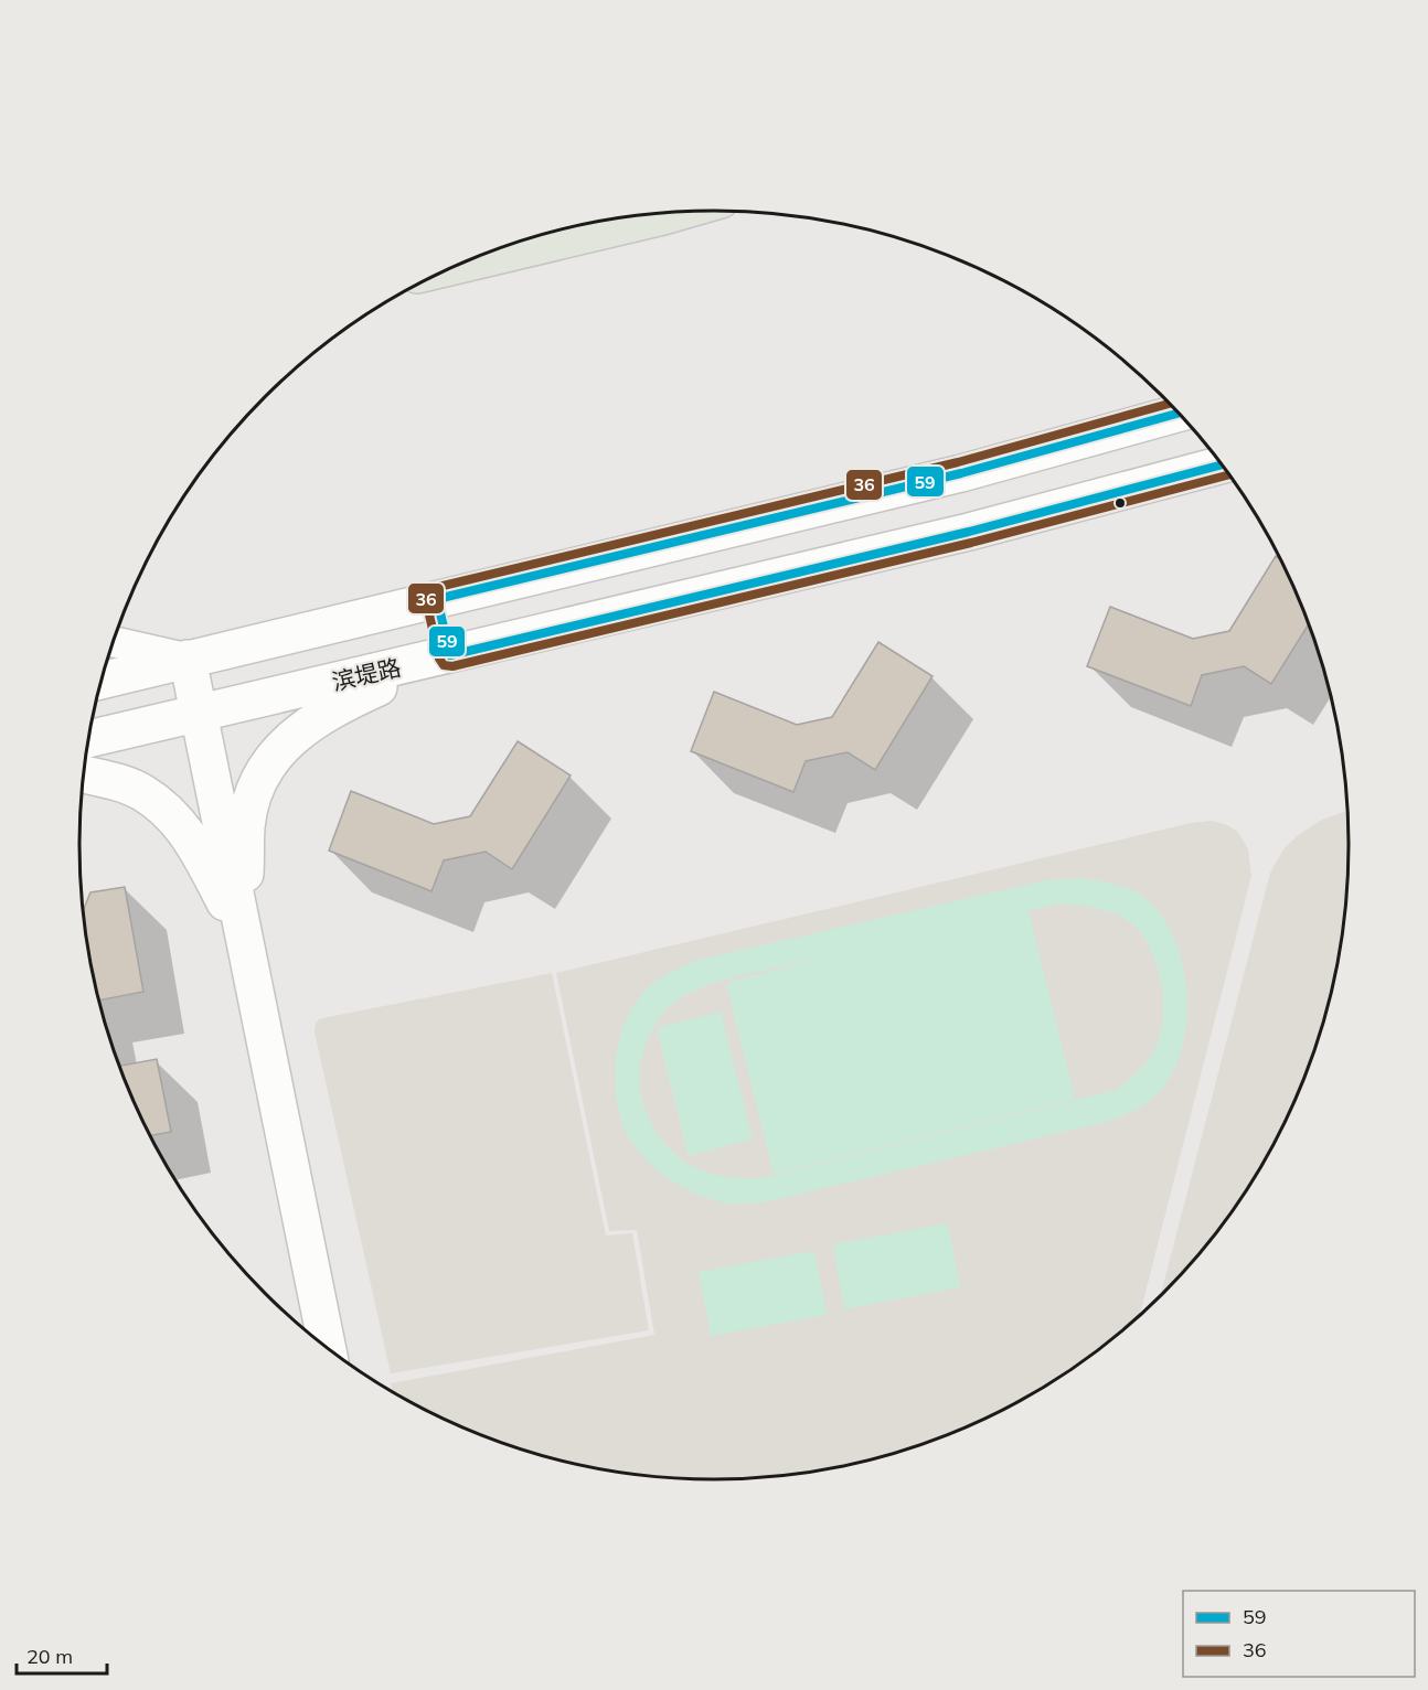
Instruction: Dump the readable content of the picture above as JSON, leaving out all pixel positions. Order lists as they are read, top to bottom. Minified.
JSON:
{"streets":{"street":["滨堤路"]},"lines":["transit line 36","transit line 59"],"legend":["59","36"],"scale_bar":"20 m"}
